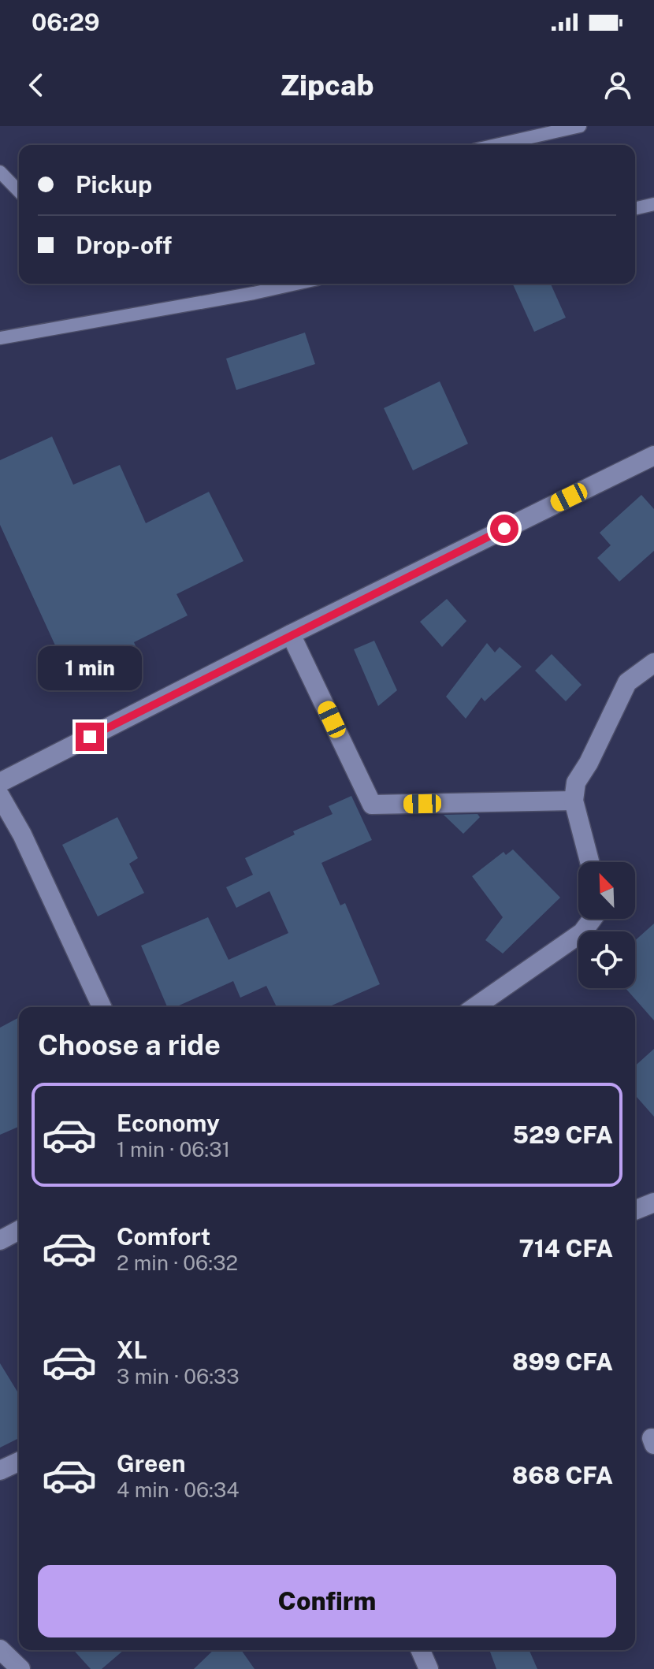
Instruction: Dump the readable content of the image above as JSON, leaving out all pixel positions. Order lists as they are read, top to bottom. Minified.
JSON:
{"north":"top left","page":{"status":"06:29","header":"Zipcab","banner":["Pickup","Drop-off"],"bubble":"1 min","heading":"Choose a ride","list":[{"name":"Economy","note":"1 min · 06:31","value":"529 CFA"},{"name":"Comfort","note":"2 min · 06:32","value":"714 CFA"},{"name":"XL","note":"3 min · 06:33","value":"899 CFA"},{"name":"Green","note":"4 min · 06:34","value":"868 CFA"}],"buttons":"Confirm"}}
